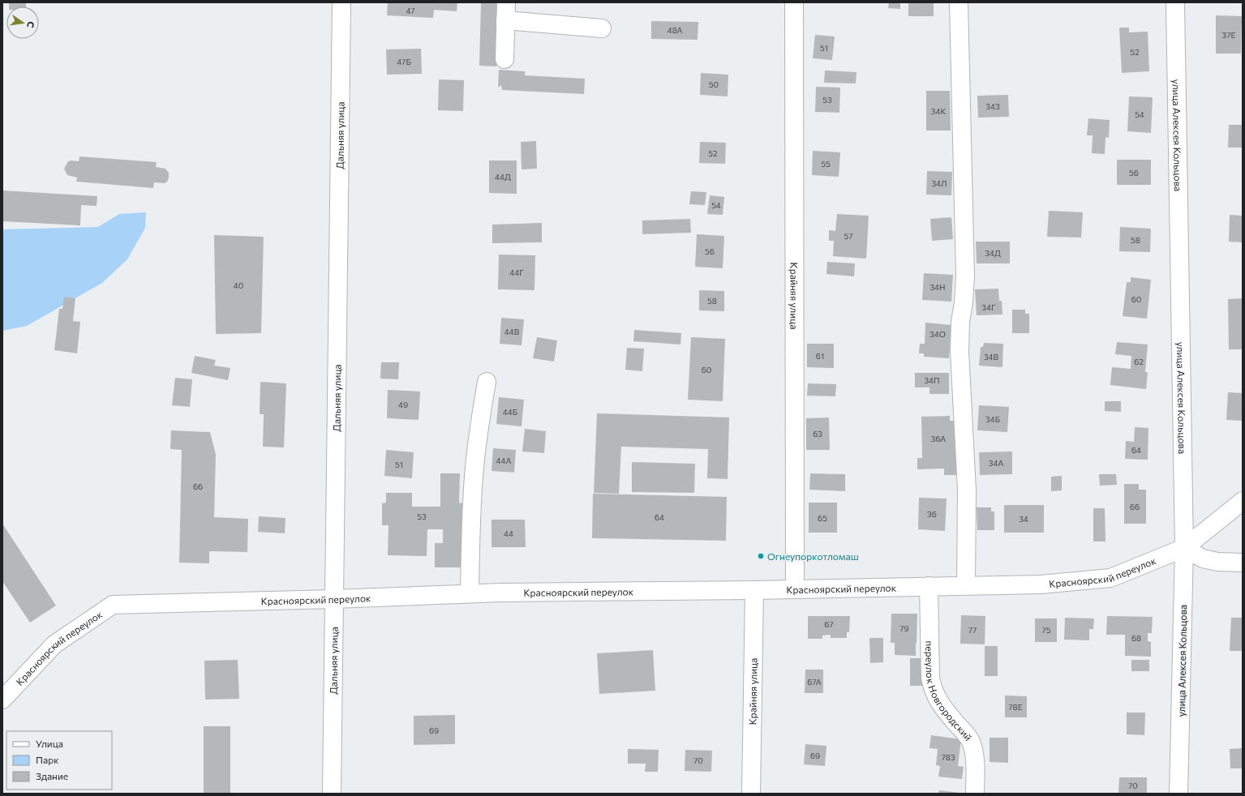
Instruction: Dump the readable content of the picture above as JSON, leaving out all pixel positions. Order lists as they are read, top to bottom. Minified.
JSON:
{"streets":{"main road":["Дальняя улица","улица Алексея Кольцова","Крайняя улица","Красноярский переулок","переулок Новгородский"]},"crossings":[["Дальняя улица","Красноярский переулок"],["улица Алексея Кольцова","Красноярский переулок"],["Крайняя улица","Красноярский переулок"],["Красноярский переулок","переулок Новгородский"]],"places":["Огнеупоркотломаш"],"house_numbers":["47","48А","37Е","51","52","47Б","50","53","34З","34К","54","52","55","56","44Д","34Л","54","57","58","56","34Д","44Г","40","34Н","60","58","34Г","44В","34О","61","34В","62","60","34П","49","44Б","34Б","63","36А","64","44А","34А","51","66","66","36","53","64","65","34","44","67","79","77","75","68","67А","78Е","69","69","78З","70","70"],"legend":["Улица","Парк","Здание"],"north":"right"}
